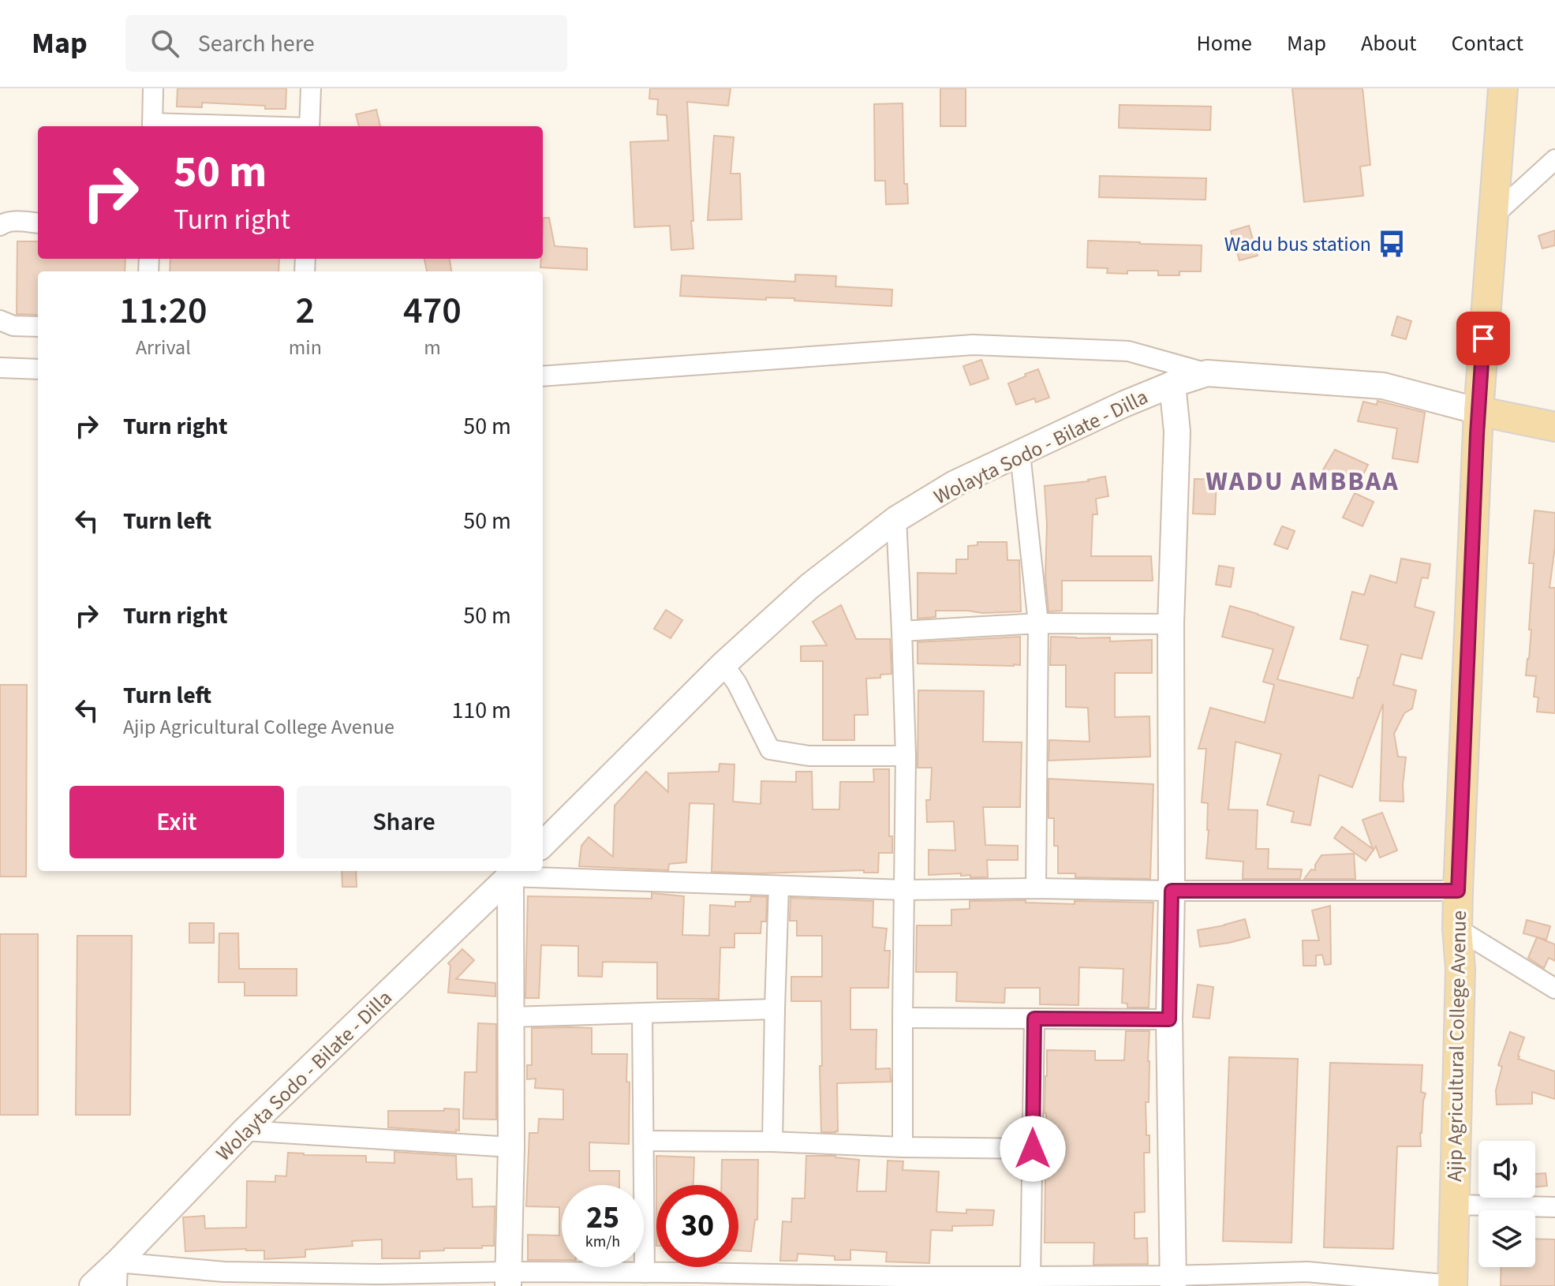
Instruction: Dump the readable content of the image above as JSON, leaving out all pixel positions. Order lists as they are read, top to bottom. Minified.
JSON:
{"streets":{"main road":["Wolayta Sodo - Bilate - Dilla","Ajip Agricultural College Avenue"]},"crossings":[["Wolayta Sodo - Bilate - Dilla","Ajip Agricultural College Avenue"]],"districts":["WADU AMBBAA"],"places":{"bus stop":["Wadu bus station"]},"page":{"header":"Map","search":"Search here","nav":["Home","Map","About","Contact"],"turn":["50 m","Turn right"],"eta":["11:20","Arrival","2","min","470","m"],"list":[{"name":"Turn right","value":"50 m"},{"name":"Turn left","value":"50 m"},{"name":"Turn right","value":"50 m"},{"name":"Turn left","note":"Ajip Agricultural College Avenue","value":"110 m"}],"buttons":["Exit","Share"],"speed":"25 km/h","limit":"30"}}
